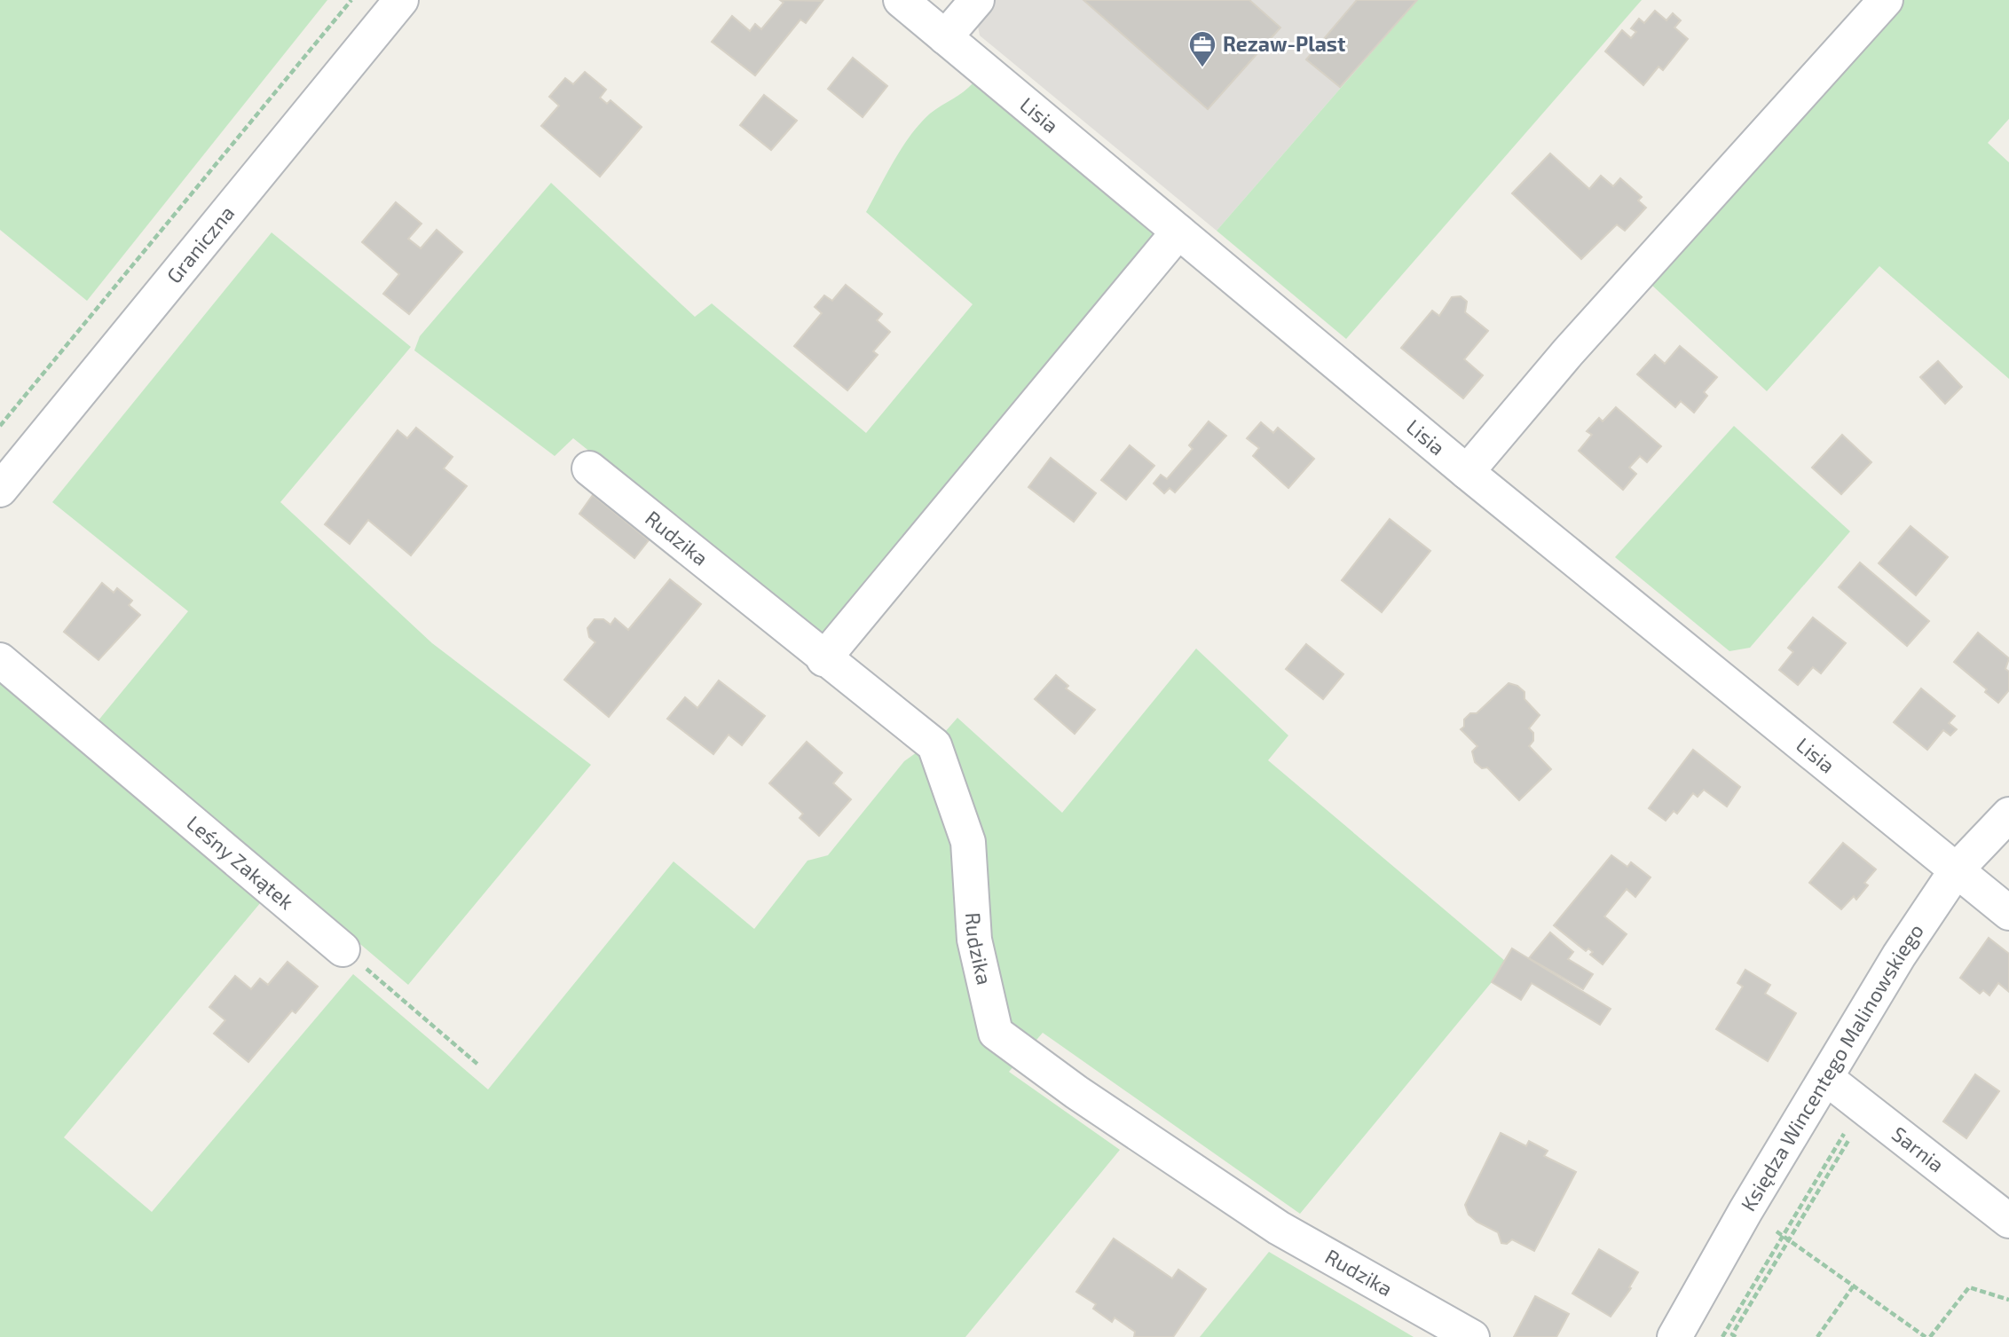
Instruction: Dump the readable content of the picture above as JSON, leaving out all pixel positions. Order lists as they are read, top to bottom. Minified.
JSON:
{"streets":{"street":["Lisia","Graniczna","Rudzika","Leśny Zakątek","Księdza Wincentego Malinowskiego","Sarnia"]},"crossings":[["Lisia","Księdza Wincentego Malinowskiego"],["Księdza Wincentego Malinowskiego","Sarnia"]],"places":{"office":["Rezaw-Plast"]}}
